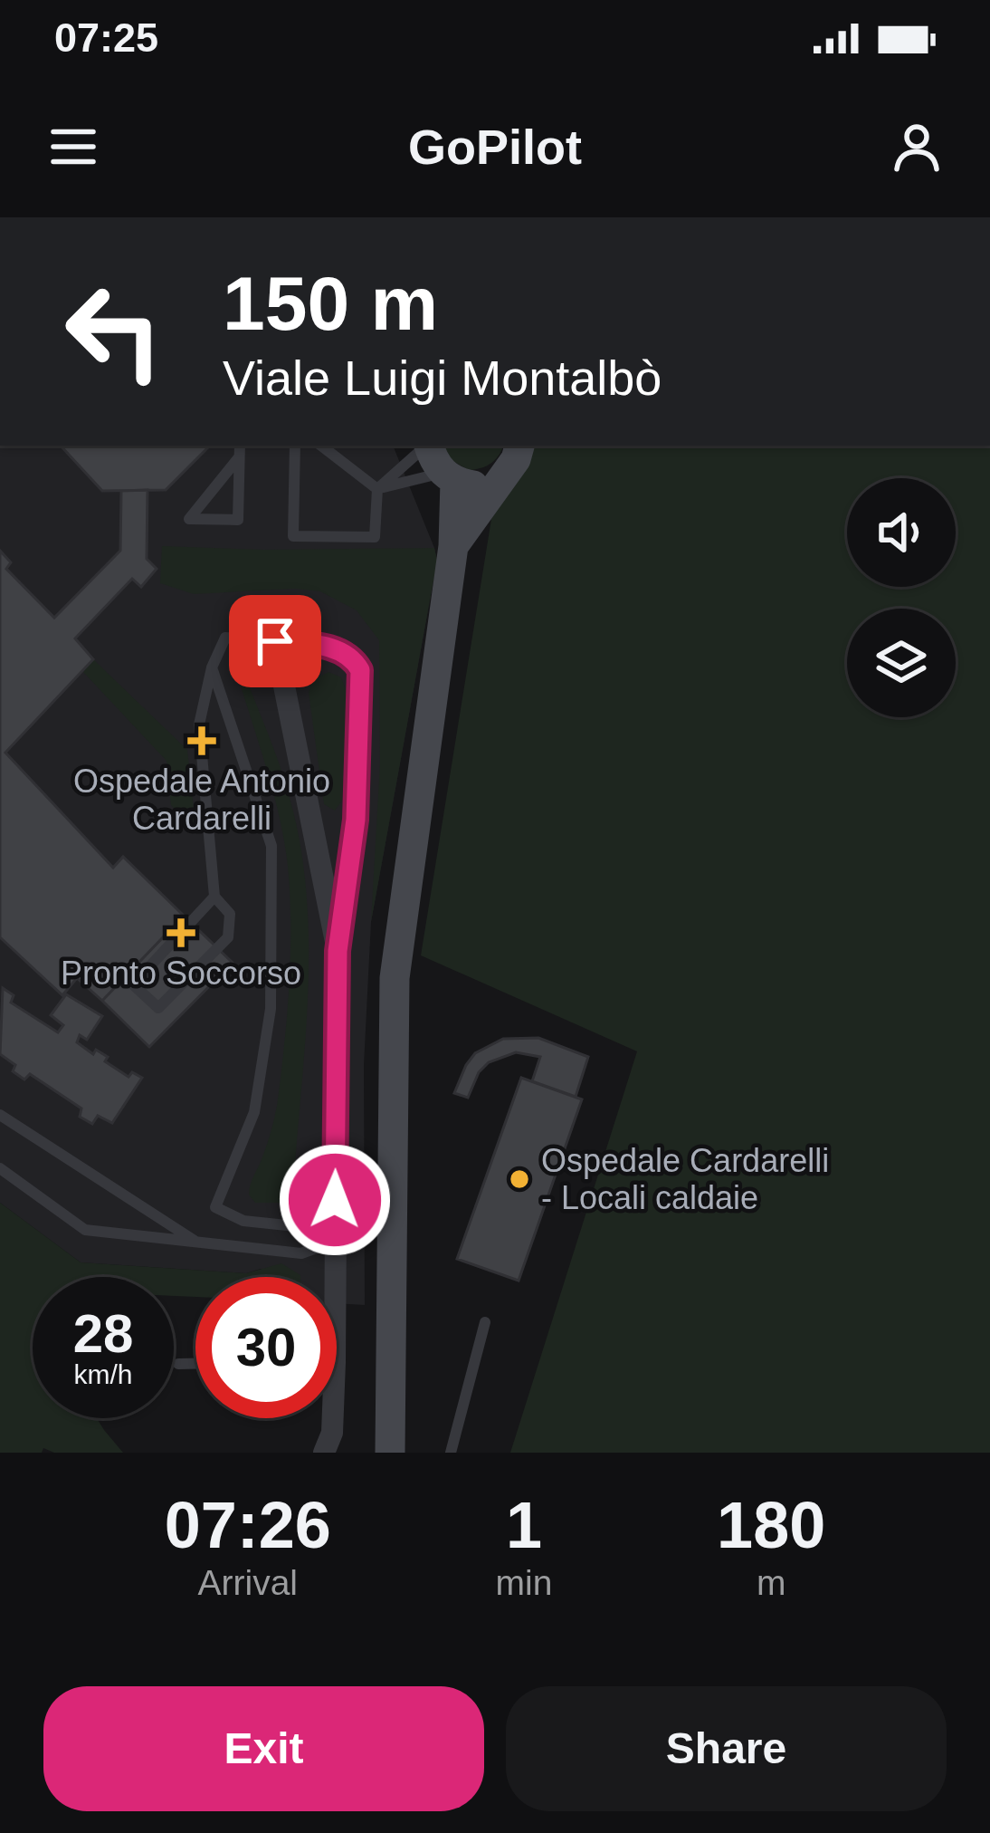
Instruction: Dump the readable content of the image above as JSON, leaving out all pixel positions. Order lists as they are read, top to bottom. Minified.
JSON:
{"places":{"health":["Ospedale Antonio Cardarelli","Pronto Soccorso"],"other":["Ospedale Cardarelli - Locali caldaie"]},"page":{"status":"07:25","header":"GoPilot","turn":["150 m","Viale Luigi Montalbò"],"speed":"28 km/h","limit":"30","eta":["07:26","Arrival","1","min","180","m"],"buttons":["Exit","Share"]}}
